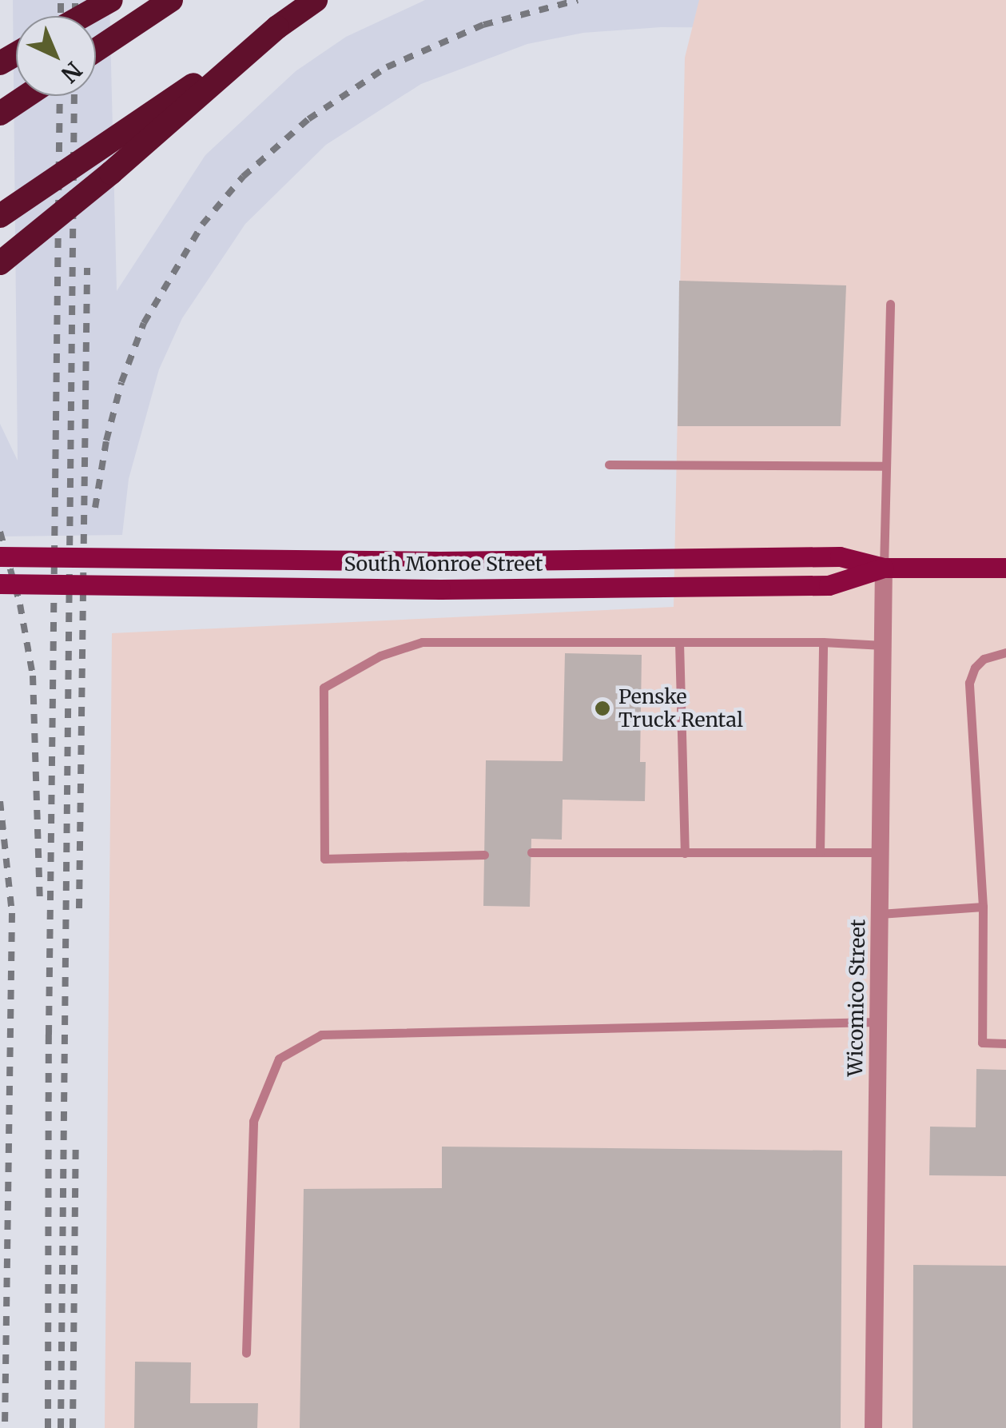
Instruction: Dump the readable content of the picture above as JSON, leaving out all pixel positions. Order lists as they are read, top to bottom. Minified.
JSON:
{"streets":{"main road":["South Monroe Street"],"street":["Wicomico Street"]},"crossings":[["South Monroe Street","Wicomico Street"]],"places":["Penske Truck Rental"],"north":"bottom right"}
